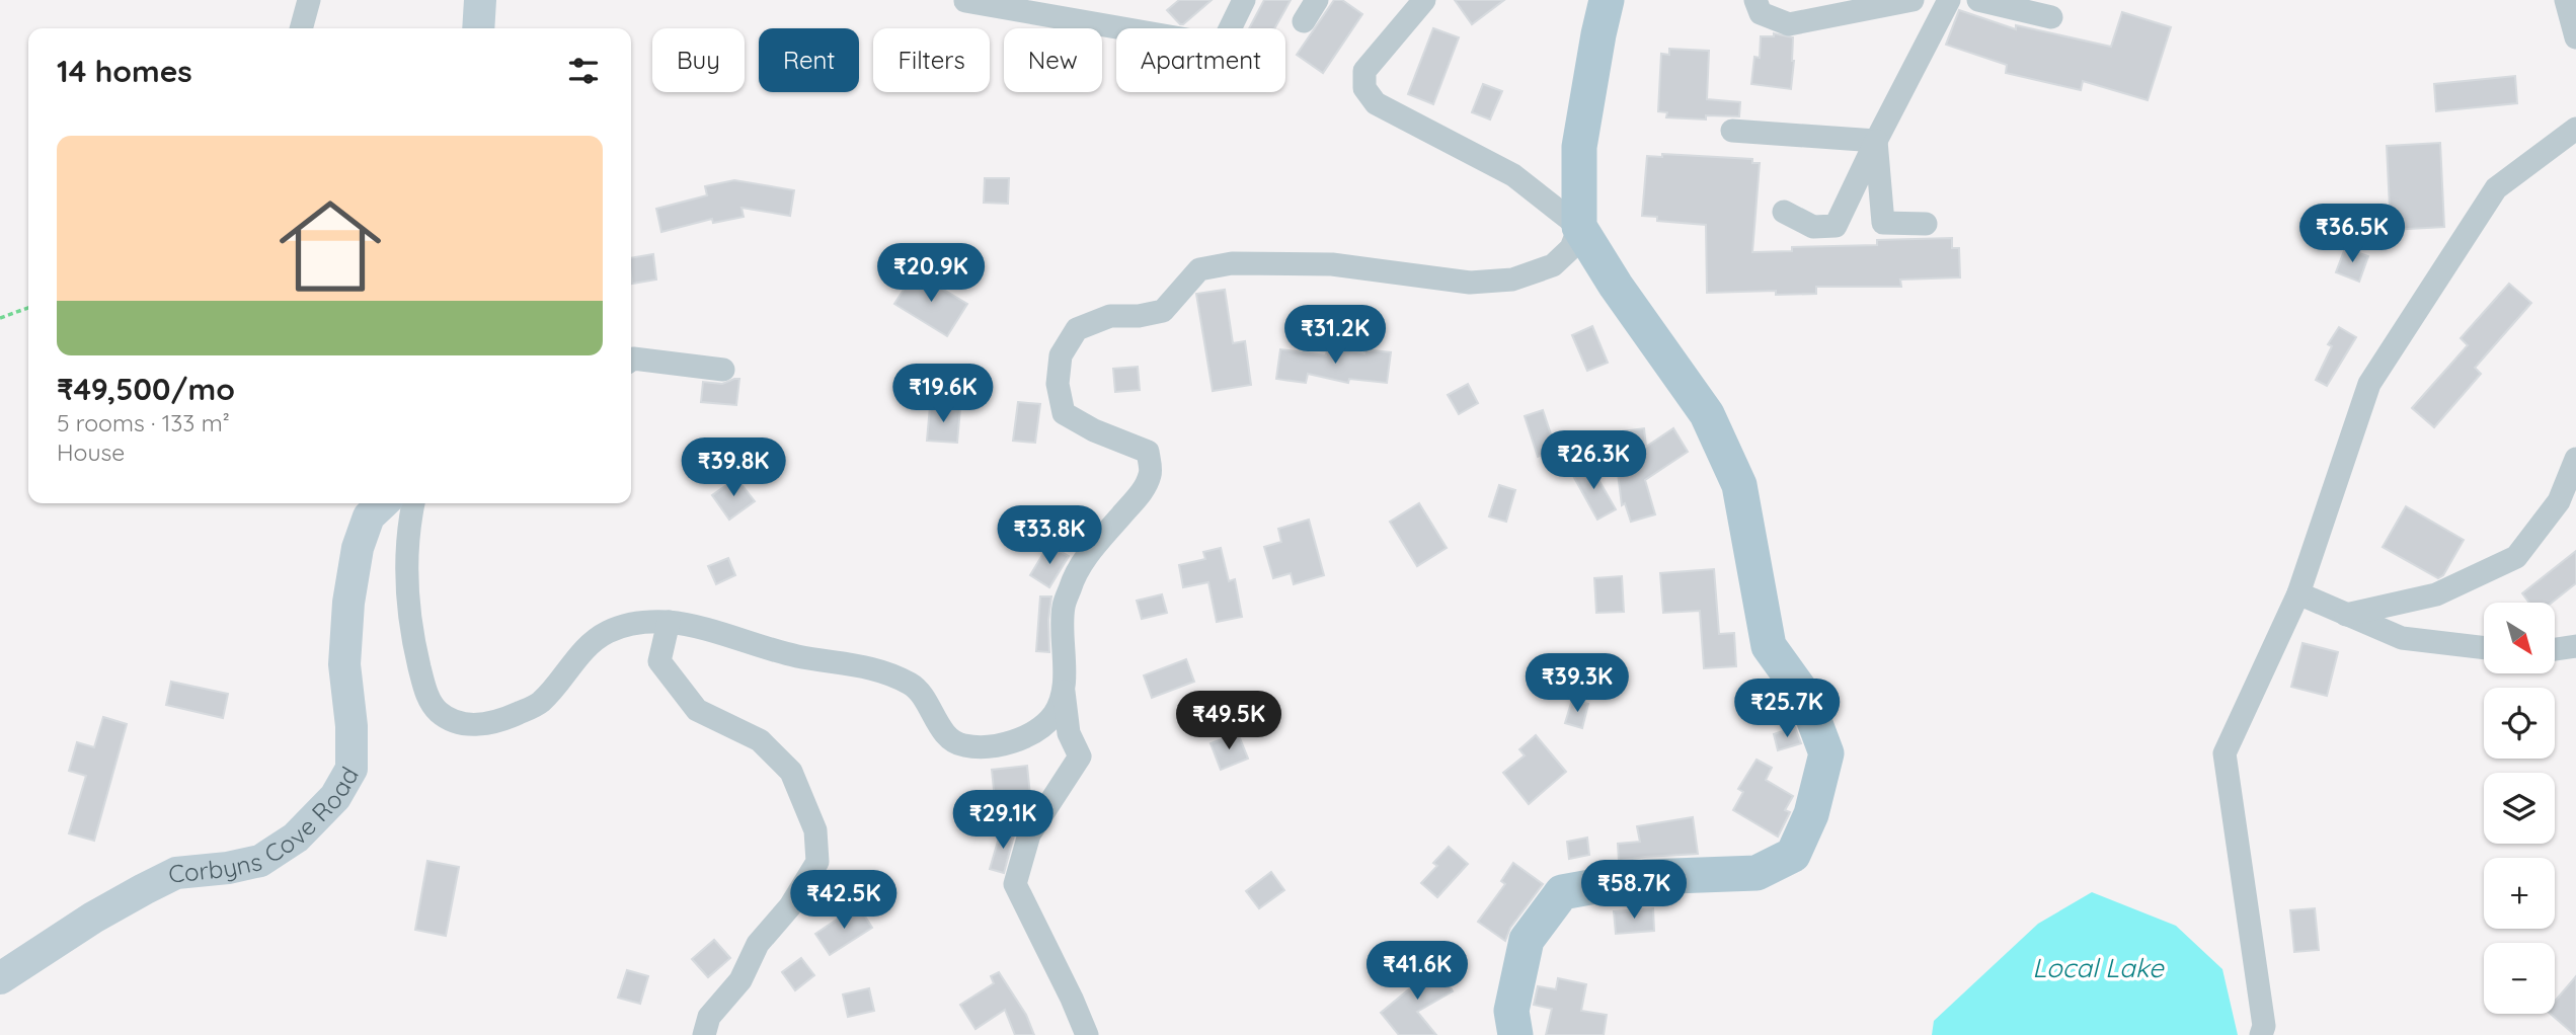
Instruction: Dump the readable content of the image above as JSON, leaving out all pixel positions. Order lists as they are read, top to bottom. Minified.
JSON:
{"streets":{"main road":["Corbyns Cove Road"]},"water":["Local Lake"],"north":"bottom right","page":{"chip":["Buy","Rent","Filters","New","Apartment"],"heading":"14 homes","list":[{"name":"₹49,500/mo","note":"5 rooms · 133 m² · House"}],"price":["₹36.5K","₹20.9K","₹31.2K","₹19.6K","₹26.3K","₹39.8K","₹33.8K","₹39.3K","₹25.7K","₹49.5K","₹29.1K","₹58.7K","₹42.5K","₹41.6K"],"map_buttons":["+","−"]}}
